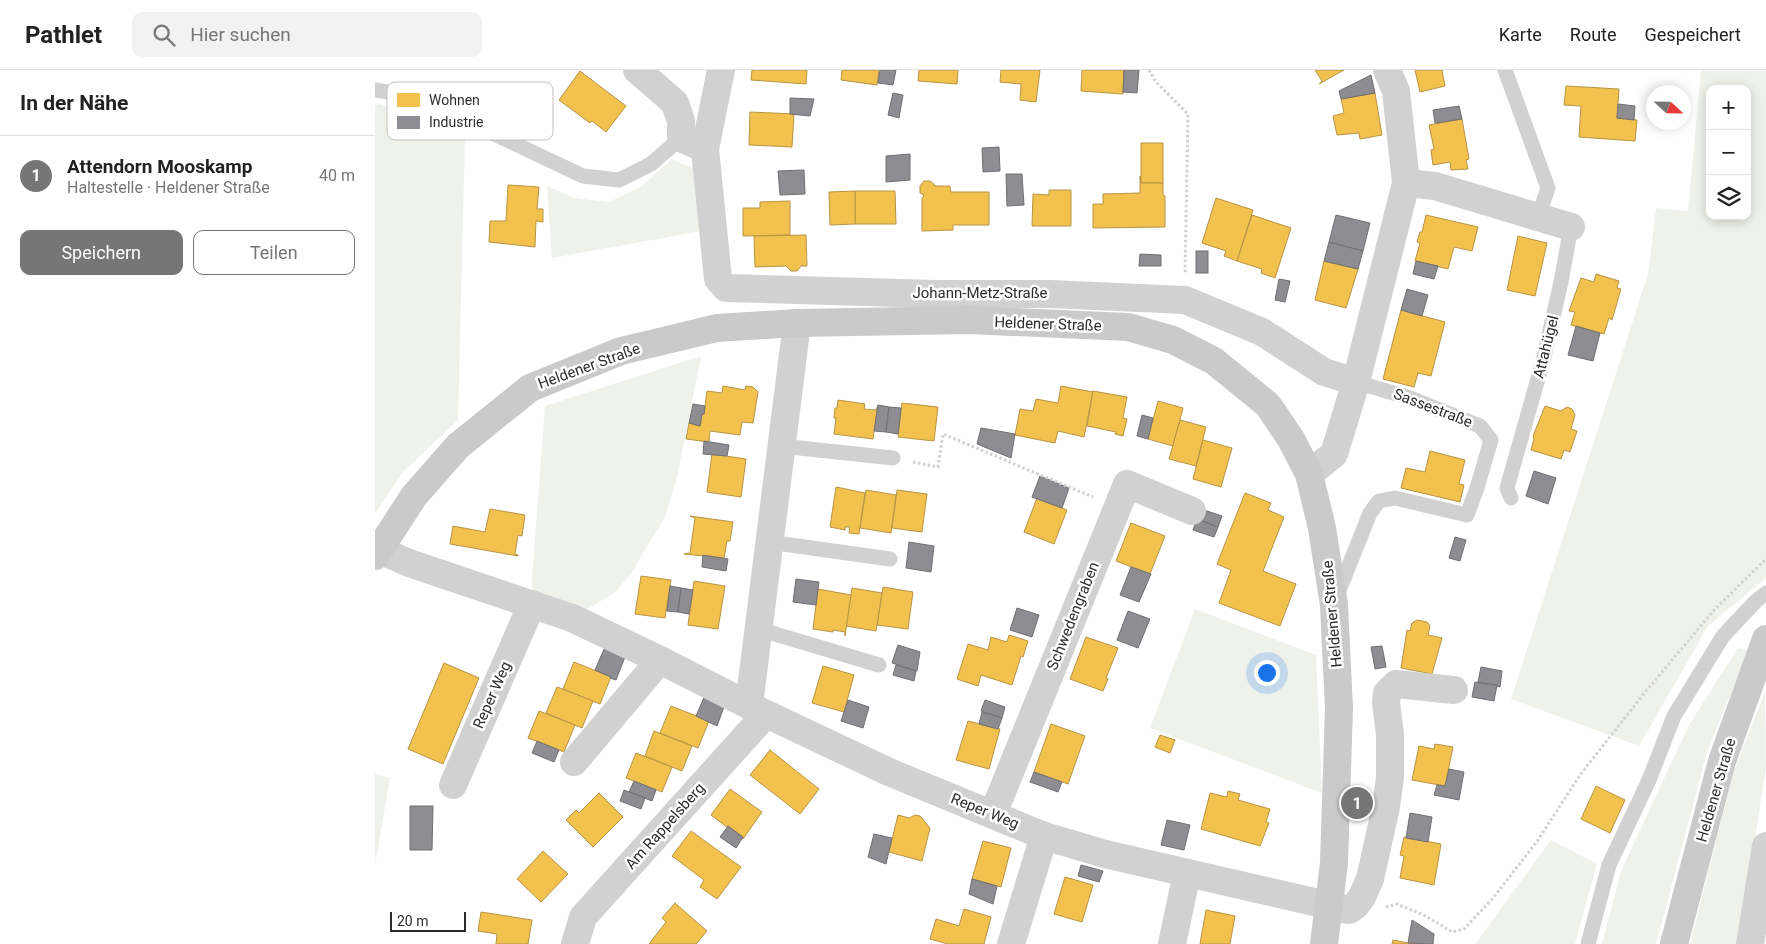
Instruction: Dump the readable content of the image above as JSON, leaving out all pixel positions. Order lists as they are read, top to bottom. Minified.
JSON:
{"streets":{"main road":["Heldener Straße"],"street":["Johann-Metz-Straße","Attahügel","Schwedengraben","Reper Weg","Am Rappelsberg"],"lane":["Sassestraße"]},"crossings":[["Johann-Metz-Straße","Sassestraße"],["Heldener Straße","Sassestraße"],["Heldener Straße","Reper Weg"],["Schwedengraben","Reper Weg"],["Reper Weg","Am Rappelsberg"]],"legend":["Wohnen","Industrie"],"scale_bar":"20 m","north":"right","page":{"header":"Pathlet","search":"Hier suchen","nav":["Karte","Route","Gespeichert"],"heading":"In der Nähe","map_buttons":["+","−"],"list":[{"mark":"1","name":"Attendorn Mooskamp","note":"Haltestelle · Heldener Straße","value":"40 m"}],"buttons":["Speichern","Teilen"],"pins":"1","scale":"20 m"}}
